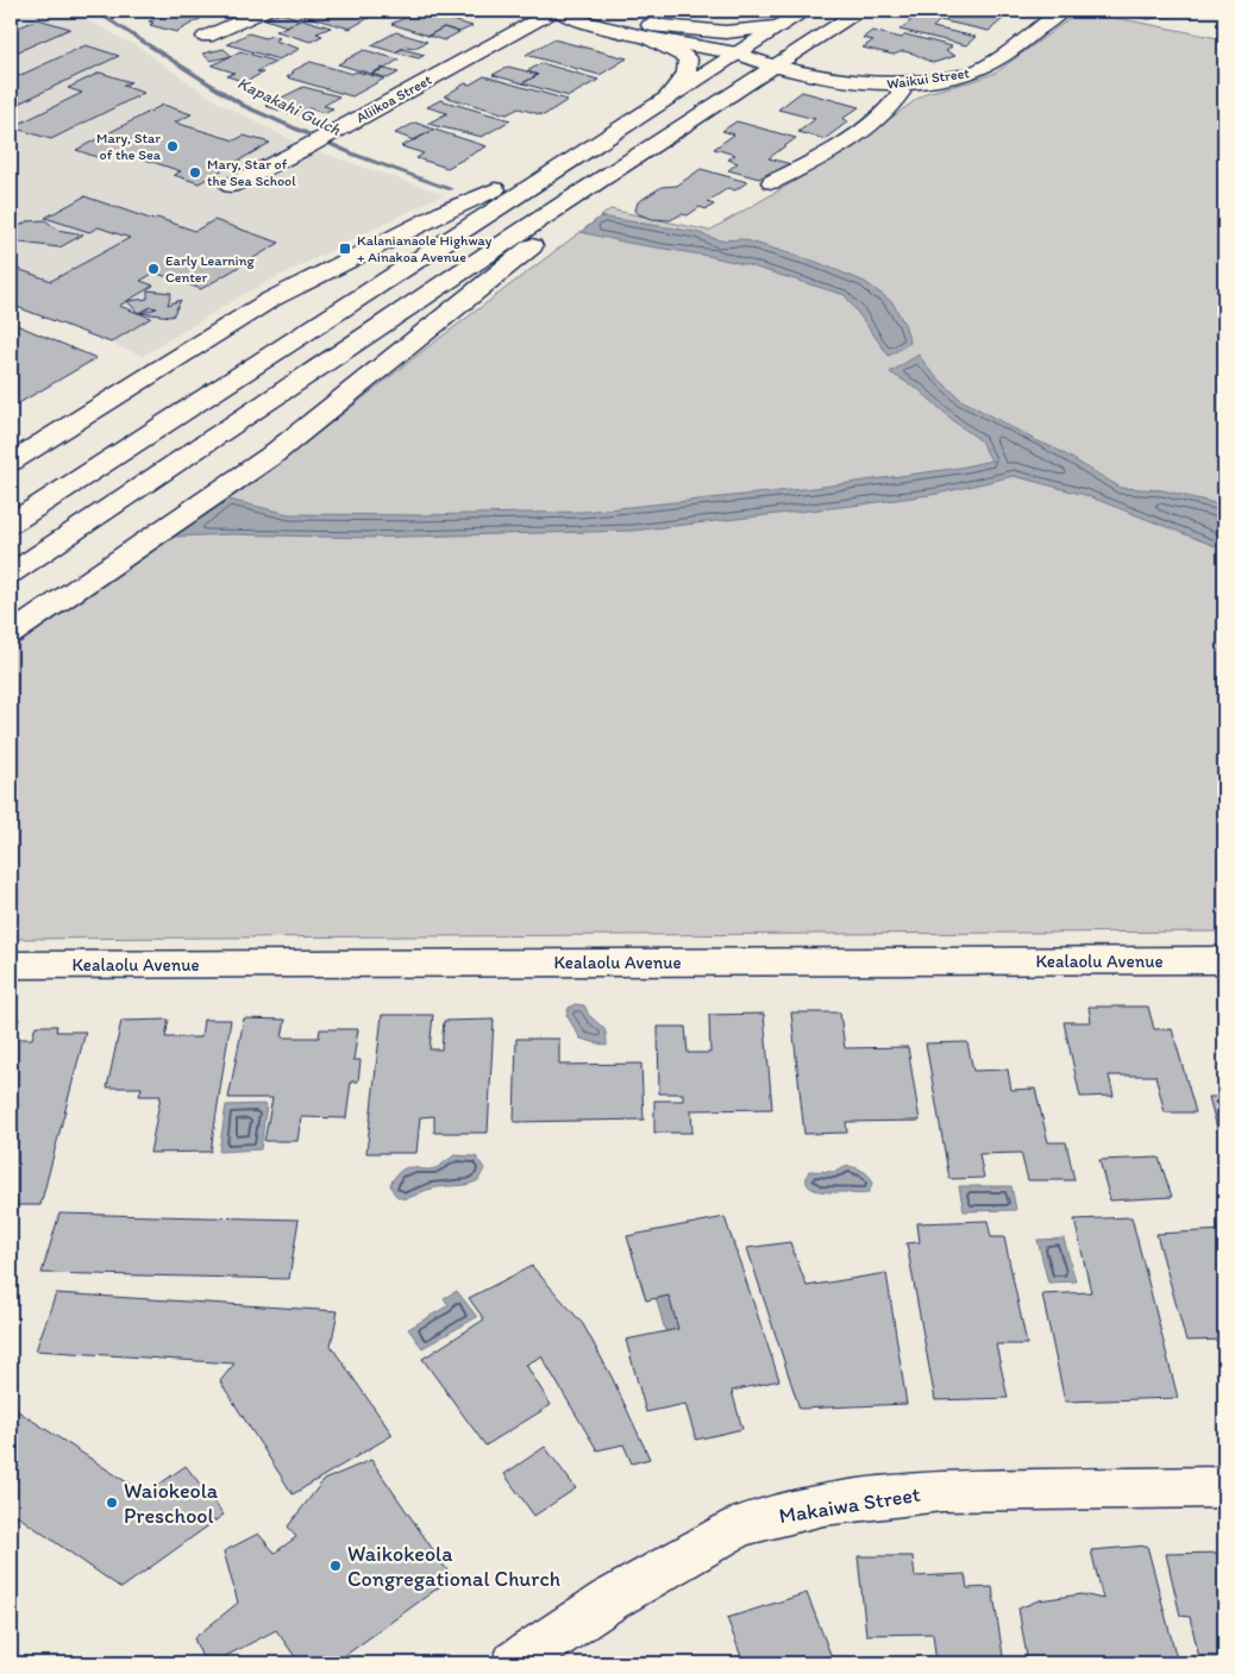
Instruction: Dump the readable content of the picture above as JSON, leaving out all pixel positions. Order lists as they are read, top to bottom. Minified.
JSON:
{"streets":{"main road":["Waikui Street","Aliikoa Street","Kealaolu Avenue","Makaiwa Street"]},"water":["Kapakahi Gulch"],"places":{"other":["Mary, Star of the Sea","Mary, Star of the Sea School","Early Learning Center","Waiokeola Preschool","Waikokeola Congregational Church"],"transit":["Kalanianaole Highway + Ainakoa Avenue"]}}
